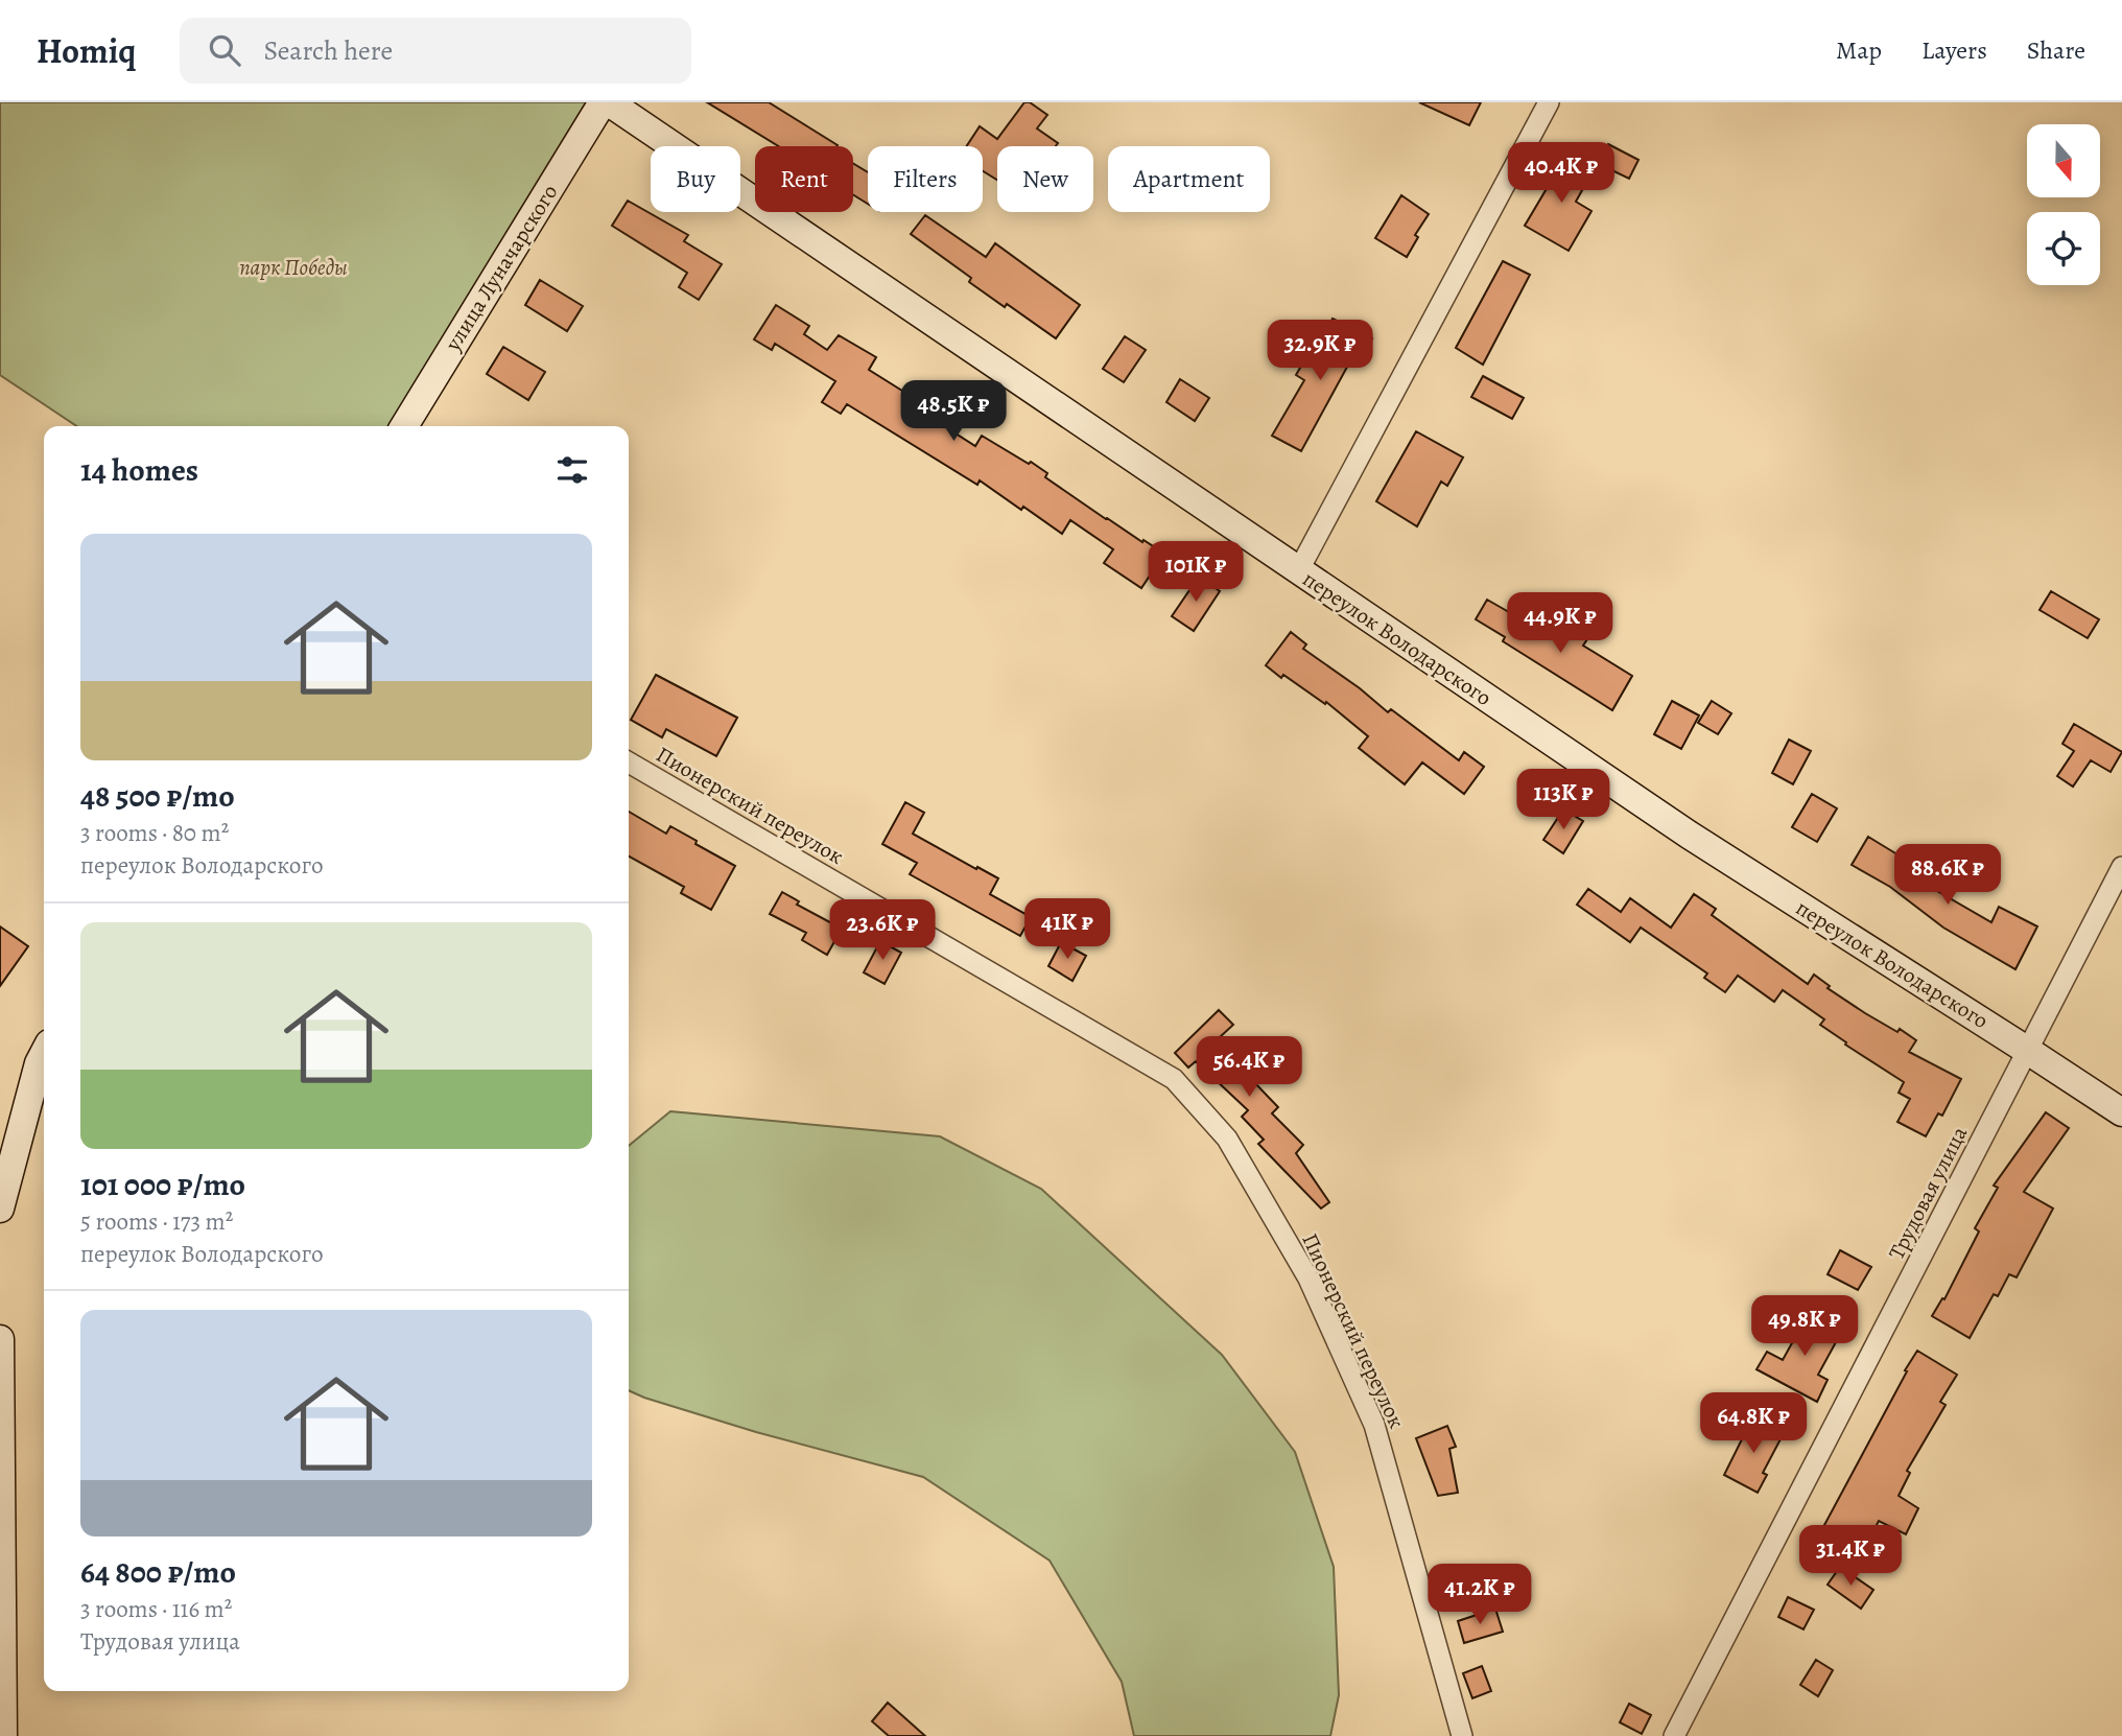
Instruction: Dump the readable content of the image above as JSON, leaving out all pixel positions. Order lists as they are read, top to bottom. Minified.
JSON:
{"streets":{"street":["улица Луначарского","переулок Володарского","Пионерский переулок","Трудовая улица"]},"crossings":[["переулок Володарского","Трудовая улица"]],"parks":["парк Победы"],"north":"bottom","page":{"header":"Homiq","search":"Search here","nav":["Map","Layers","Share"],"price":["40.4K ₽","32.9K ₽","48.5K ₽","101K ₽","44.9K ₽","113K ₽","88.6K ₽","41K ₽","23.6K ₽","56.4K ₽","49.8K ₽","64.8K ₽","31.4K ₽","41.2K ₽"],"chip":["Buy","Rent","Filters","New","Apartment"],"heading":"14 homes","list":[{"name":"48 500 ₽/mo","note":"3 rooms · 80 m² · переулок Володарского"},{"name":"101 000 ₽/mo","note":"5 rooms · 173 m² · переулок Володарского"},{"name":"64 800 ₽/mo","note":"3 rooms · 116 m² · Трудовая улица"}]}}
